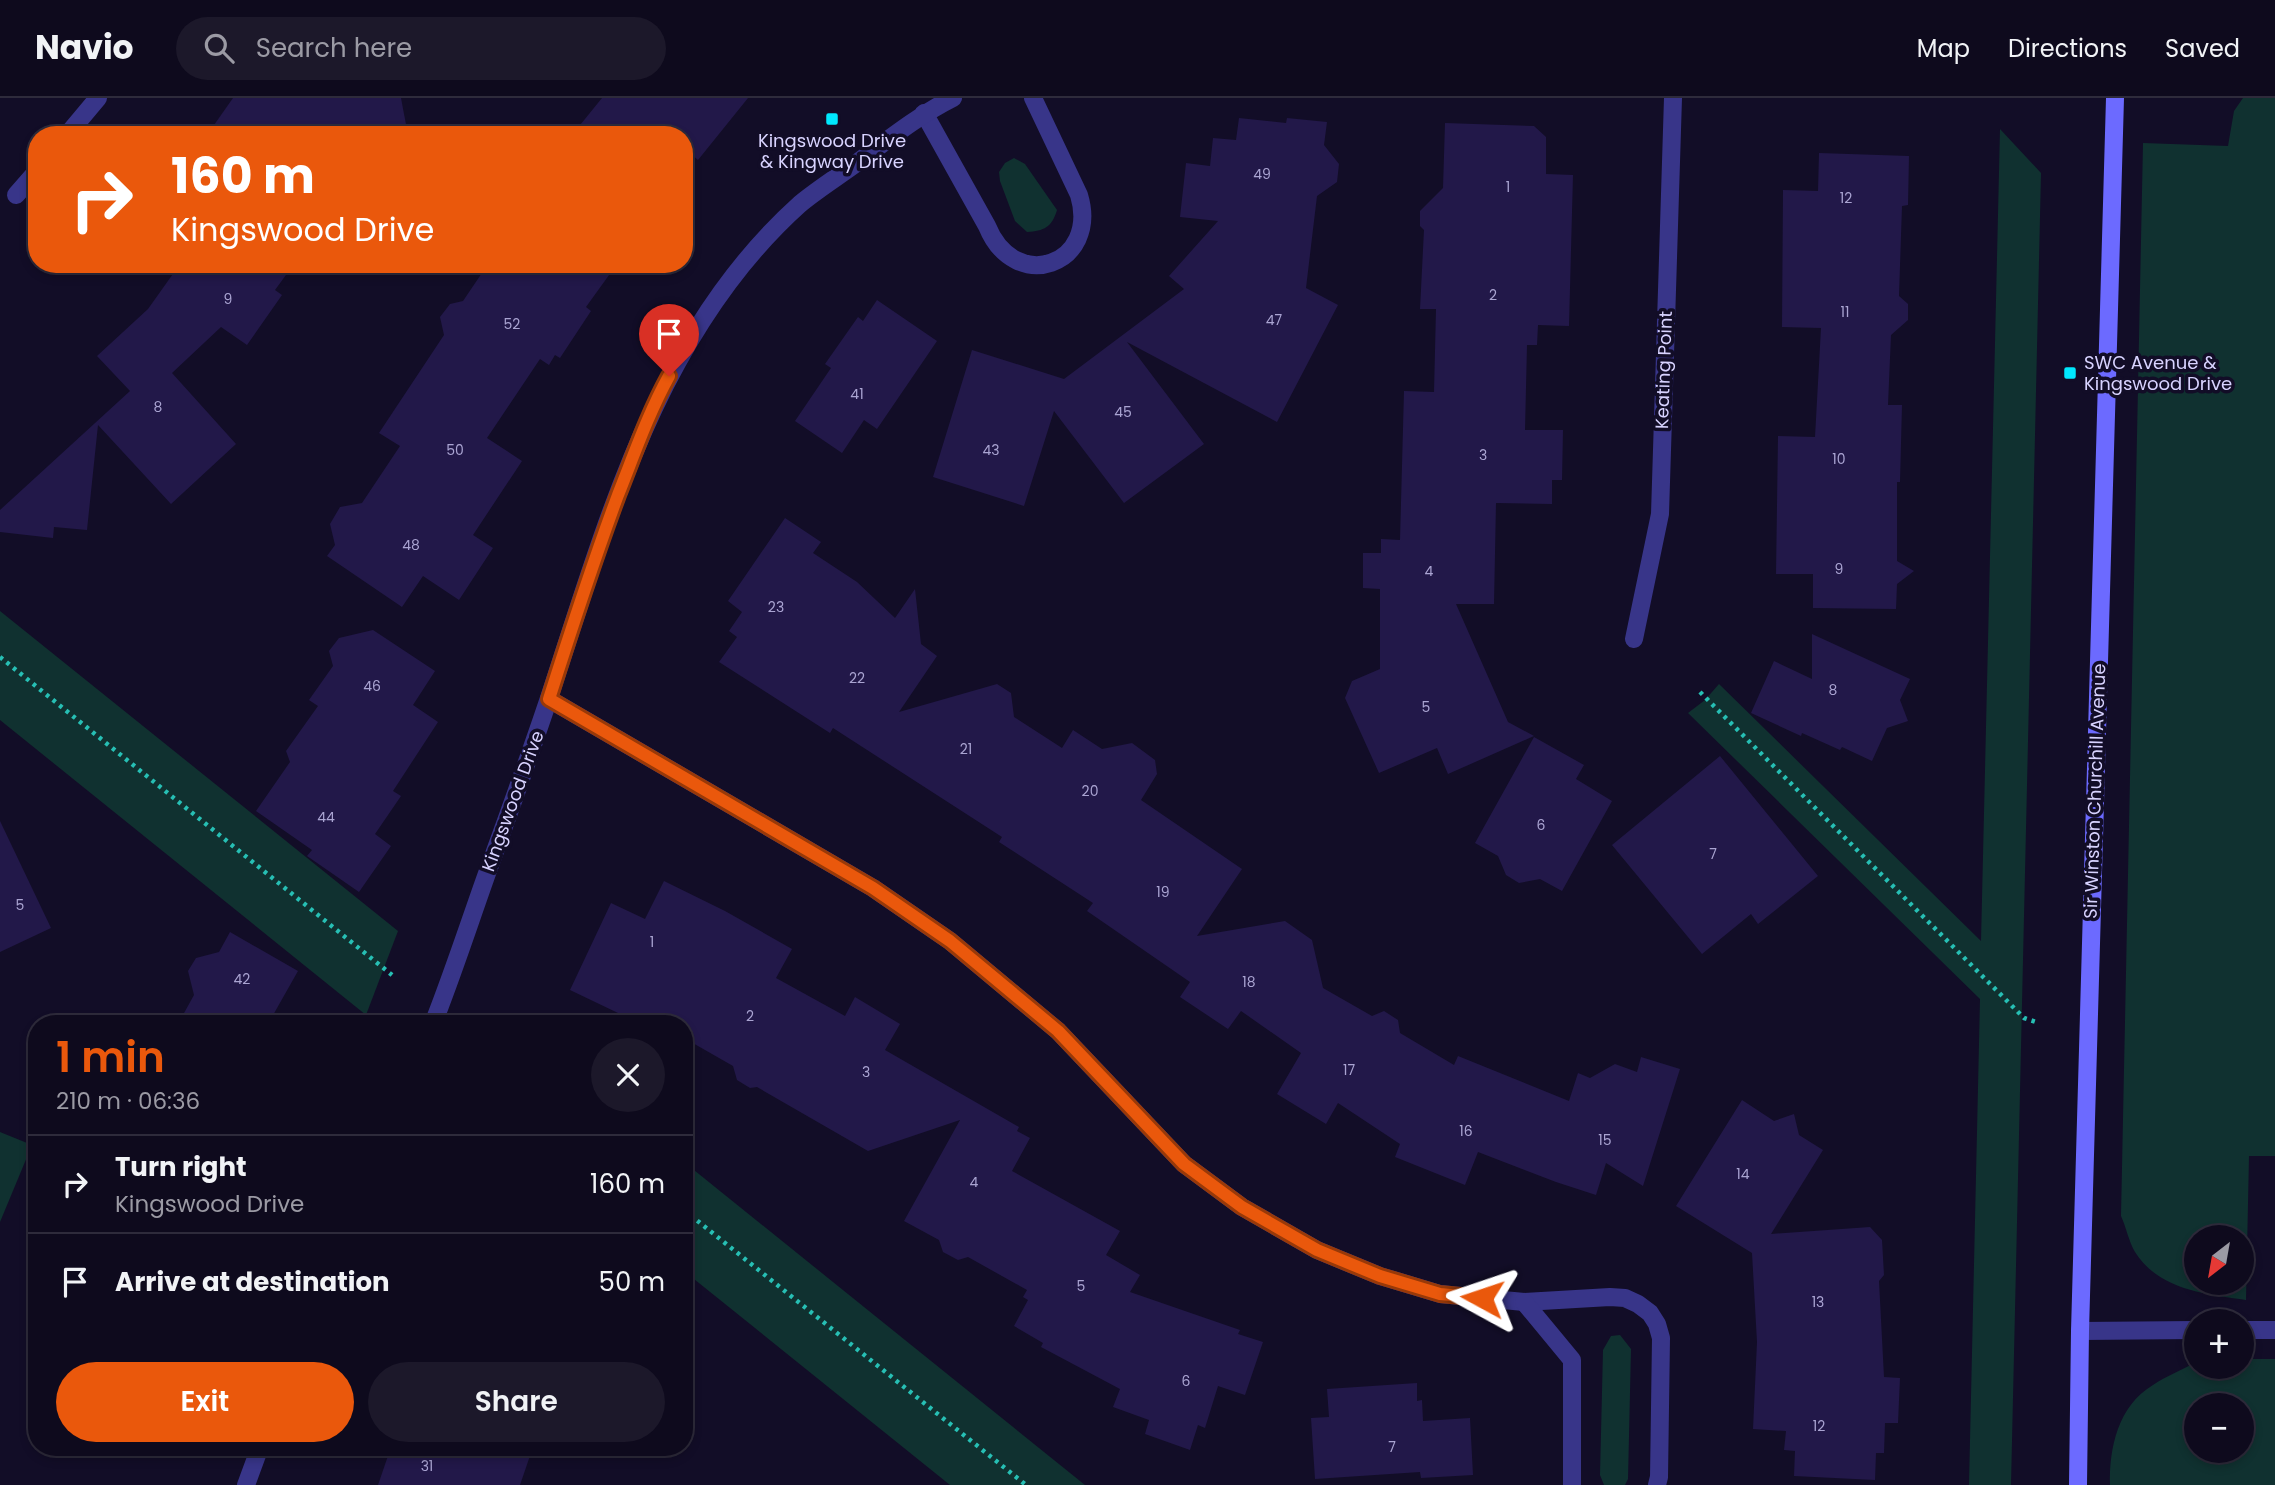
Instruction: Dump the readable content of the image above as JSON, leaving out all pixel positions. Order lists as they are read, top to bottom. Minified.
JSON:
{"streets":{"main road":["Sir Winston Churchill Avenue"],"street":["Keating Point","Kingswood Drive"]},"places":{"transit":["Kingswood Drive & Kingway Drive","SWC Avenue & Kingswood Drive"]},"house_numbers":["49","1","12","2","9","11","47","52","41","8","45","50","43","3","10","48","9","4","23","22","46","8","5","21","20","44","6","7","19","5","1","42","18","2","17","3","16","15","14","4","5","13","6","12","7","31"],"north":"bottom left","page":{"header":"Navio","search":"Search here","nav":["Map","Directions","Saved"],"turn":["160 m","Kingswood Drive"],"heading":["1 min","210 m · 06:36"],"list":[{"name":"Turn right","note":"Kingswood Drive","value":"160 m"},{"name":"Arrive at destination","value":"50 m"}],"map_buttons":["+","−"],"buttons":["Exit","Share"]}}
